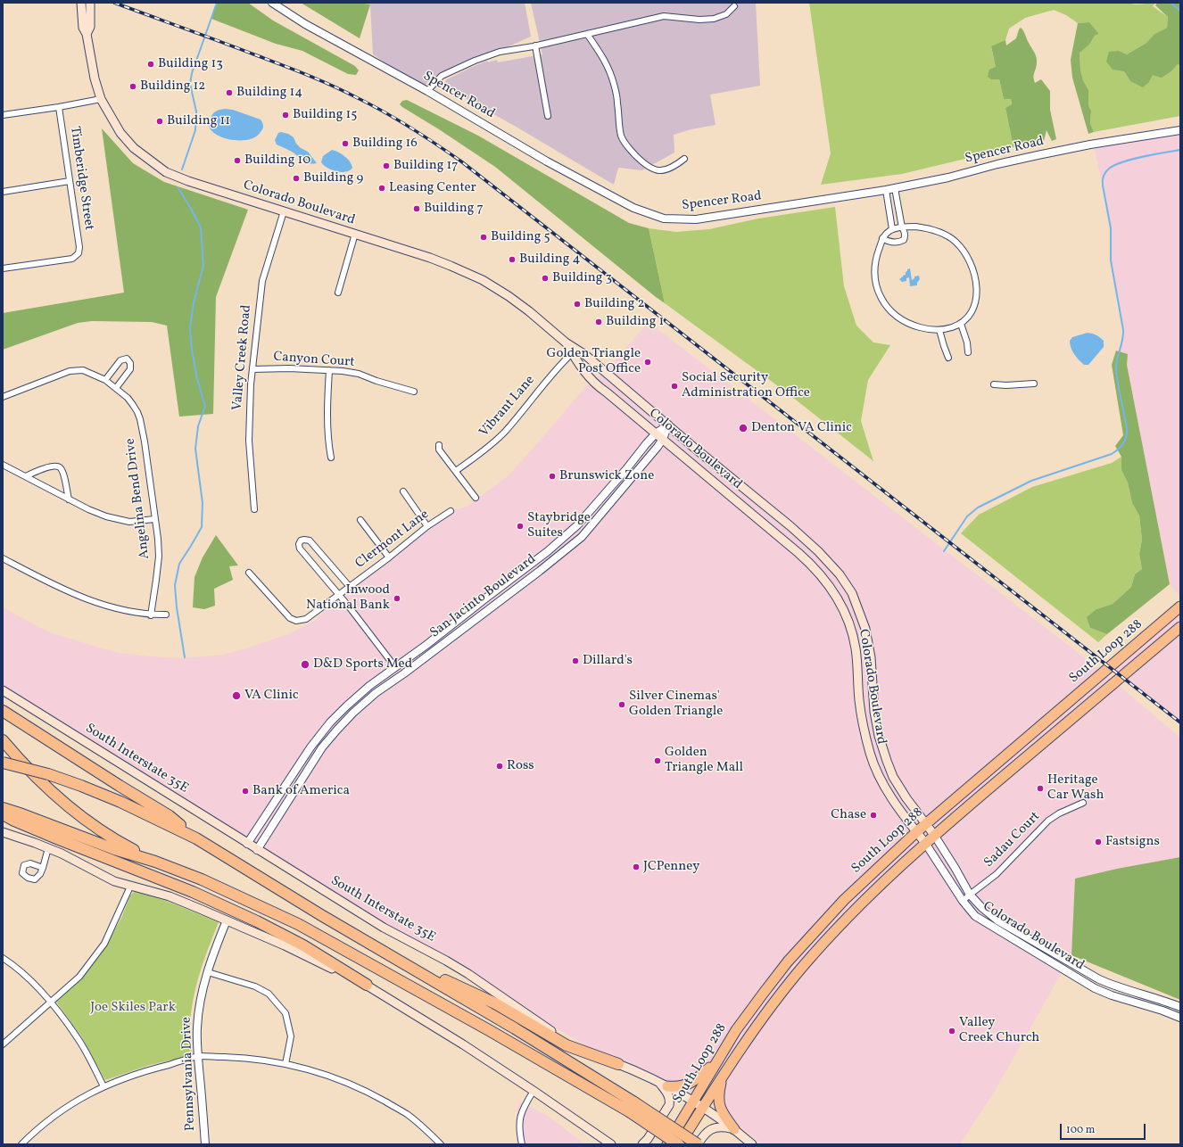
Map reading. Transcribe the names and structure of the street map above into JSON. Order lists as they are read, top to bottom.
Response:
{
  "streets": {
    "highway": ["South Loop 288"],
    "main road": ["Colorado Boulevard", "South Interstate 35E"],
    "street": [
      "Spencer Road",
      "Timberidge Street",
      "Valley Creek Road",
      "Canyon Court",
      "Vibrant Lane",
      "Angelina Bend Drive",
      "Clermont Lane",
      "San Jacinto Boulevard",
      "Sadau Court",
      "Pennsylvania Drive"
    ]
  },
  "crossings": [
    ["Colorado Boulevard", "Valley Creek Road"],
    ["Colorado Boulevard", "Vibrant Lane"],
    ["Colorado Boulevard", "San Jacinto Boulevard"],
    ["Colorado Boulevard", "South Loop 288"],
    ["Colorado Boulevard", "Sadau Court"],
    ["Valley Creek Road", "Canyon Court"],
    ["San Jacinto Boulevard", "South Interstate 35E"],
    ["South Loop 288", "South Interstate 35E"]
  ],
  "parks": ["Joe Skiles Park"],
  "places": [
    "Building 13",
    "Building 12",
    "Building 14",
    "Building 15",
    "Building 11",
    "Building 16",
    "Building 10",
    "Building 17",
    "Building 9",
    "Leasing Center",
    "Building 7",
    "Building 5",
    "Building 4",
    "Building 3",
    "Building 2",
    "Building 1",
    "Golden Triangle Post Office",
    "Social Security Administration Office",
    "Denton VA Clinic",
    "Brunswick Zone",
    "Staybridge Suites",
    "Inwood National Bank",
    "Dillard's",
    "D&D Sports Med",
    "VA Clinic",
    "Silver Cinemas' Golden Triangle",
    "Golden Triangle Mall",
    "Ross",
    "Heritage Car Wash",
    "Bank of America",
    "Chase",
    "Fastsigns",
    "JCPenney",
    "Valley Creek Church"
  ],
  "scale_bar": "100 m"
}
